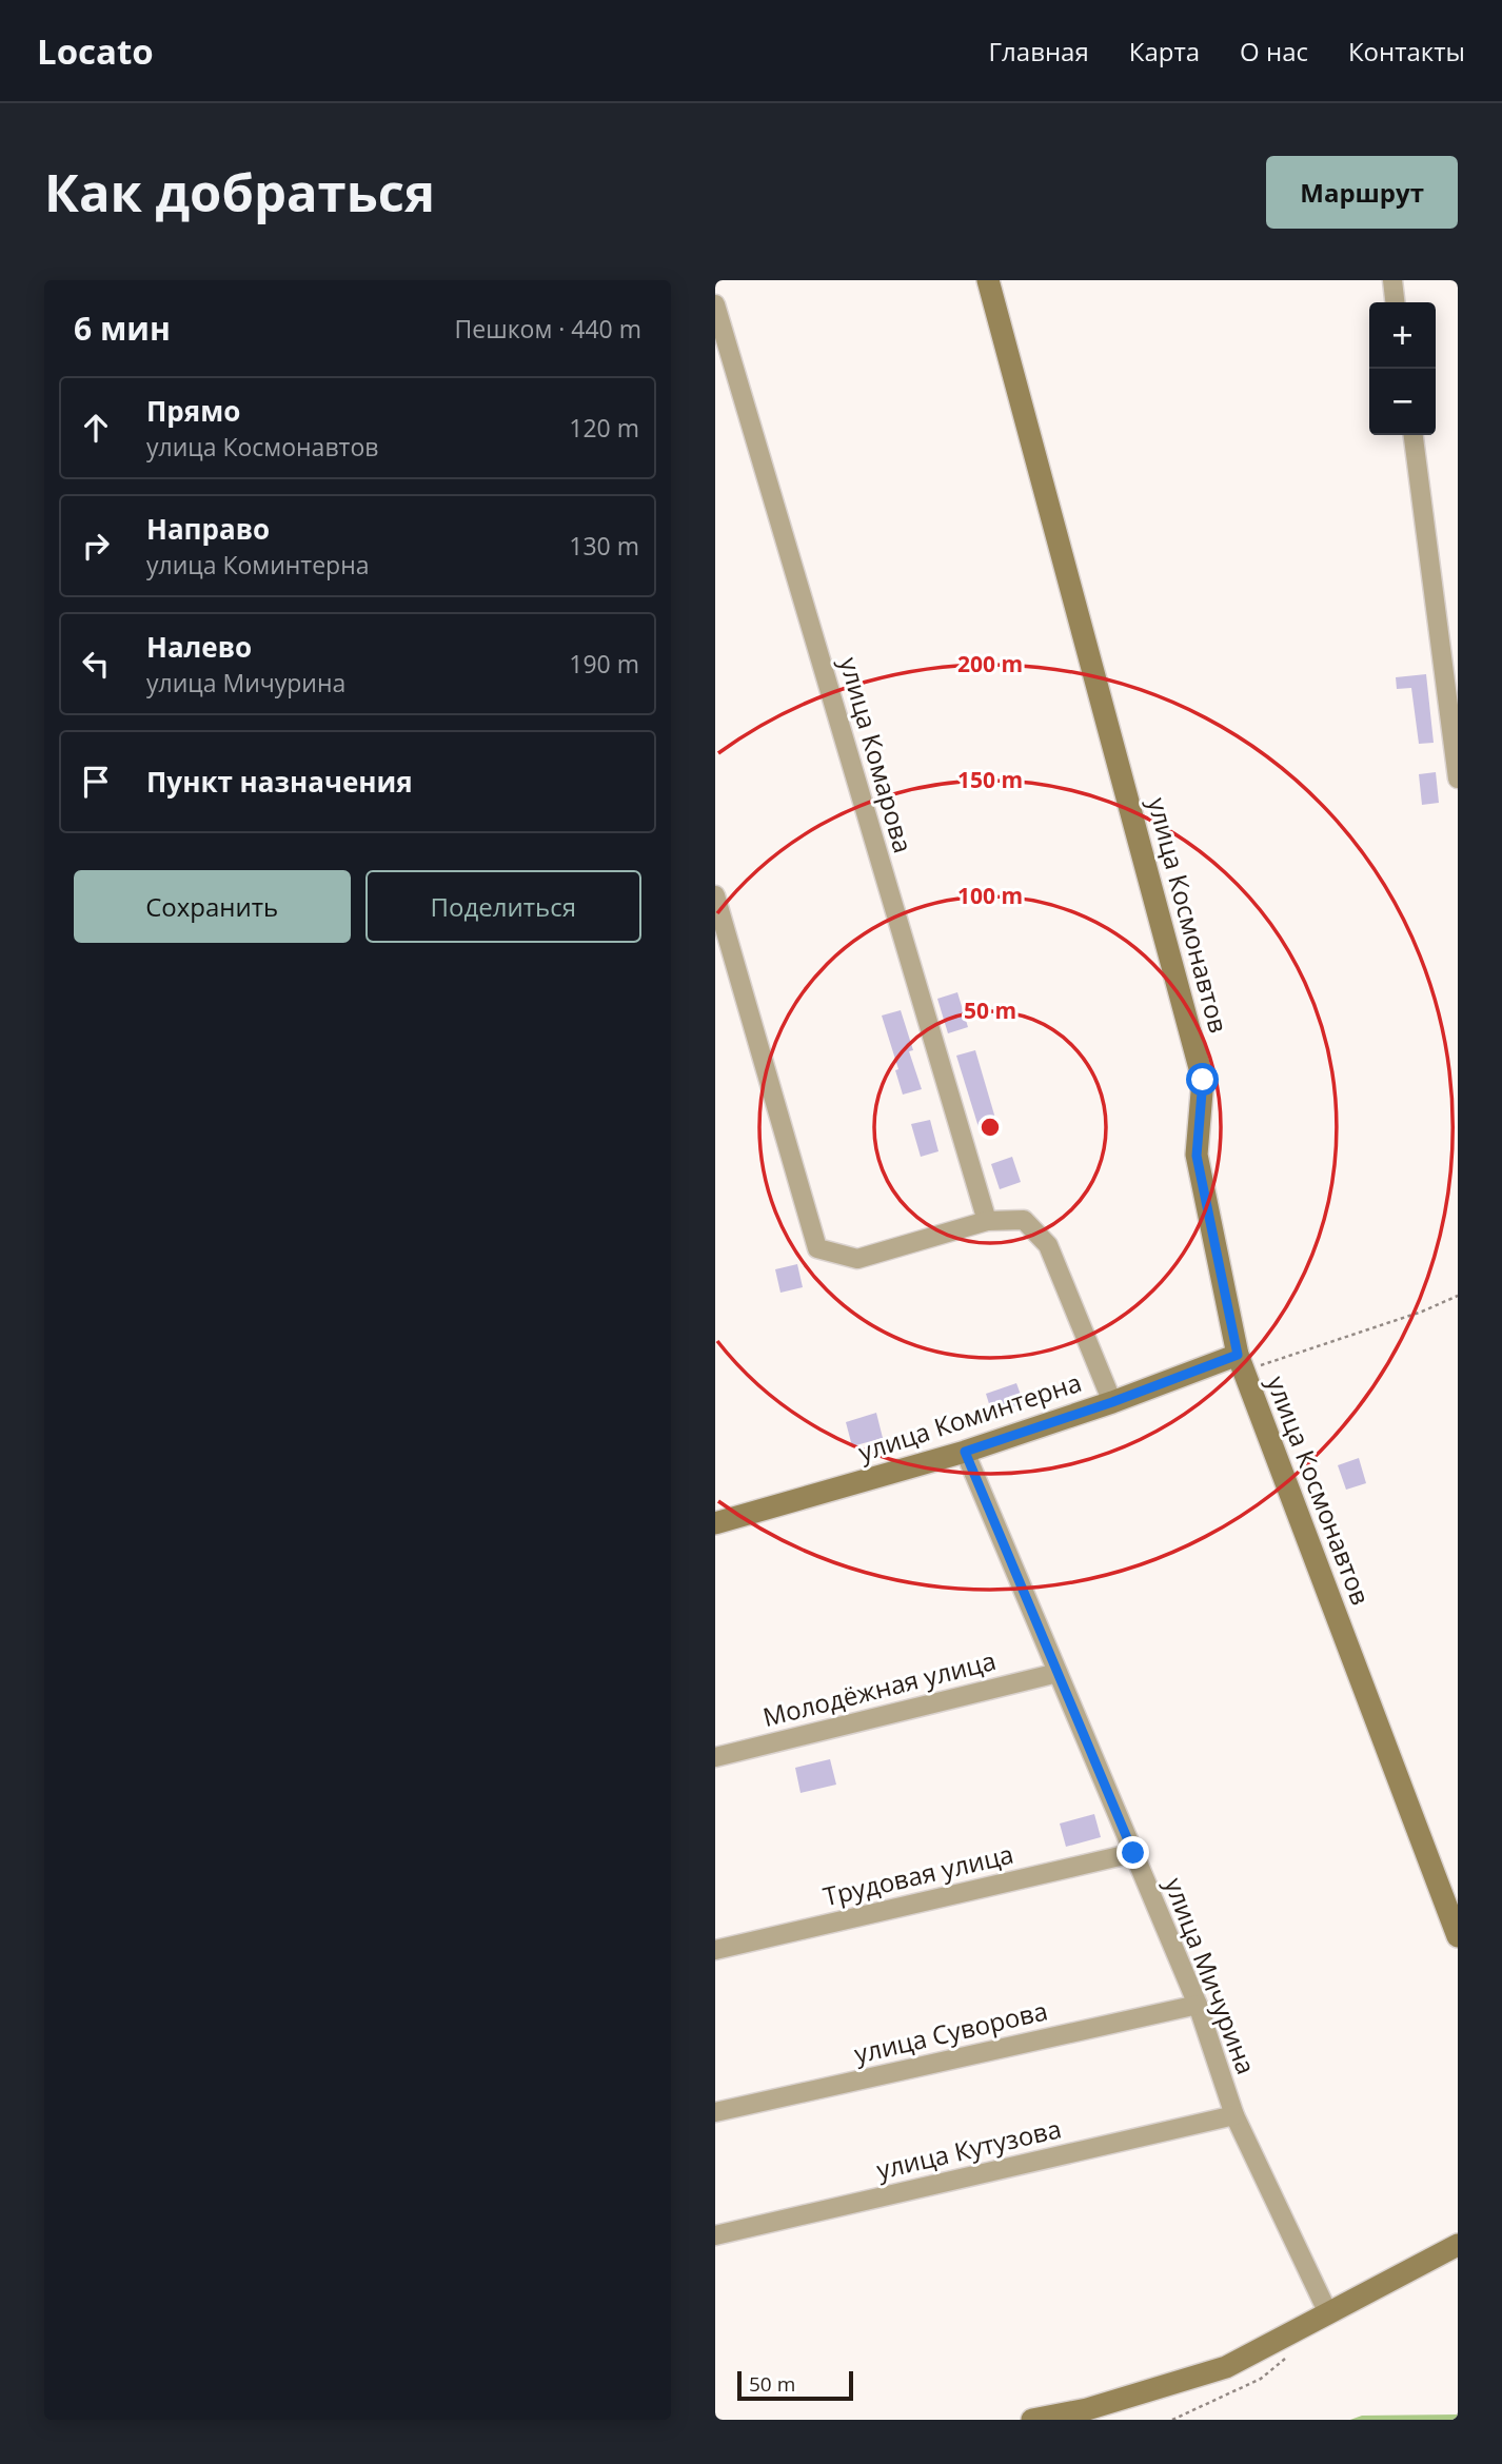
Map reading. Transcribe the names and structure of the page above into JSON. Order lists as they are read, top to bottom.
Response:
{
  "streets": {
    "street": [
      "улица Комарова",
      "улица Космонавтов",
      "улица Коминтерна",
      "Молодёжная улица",
      "Трудовая улица",
      "улица Мичурина",
      "улица Суворова",
      "улица Кутузова"
    ]
  },
  "crossings": [
    ["улица Космонавтов", "улица Коминтерна"],
    ["улица Коминтерна", "улица Мичурина"],
    ["Молодёжная улица", "улица Мичурина"],
    ["Трудовая улица", "улица Мичурина"],
    ["улица Мичурина", "улица Суворова"],
    ["улица Мичурина", "улица Кутузова"]
  ],
  "scale_bar": "50 m",
  "page": {
    "header": "Locato",
    "nav": [
      "Главная",
      "Карта",
      "О нас",
      "Контакты"
    ],
    "buttons": [
      "Маршрут",
      ["Сохранить", "Поделиться"]
    ],
    "title": "Как добраться",
    "heading": ["6 мин", "Пешком · 440 m"],
    "map_buttons": ["+", "−"],
    "list": [
      ["Прямо", "улица Космонавтов", "120 m"],
      ["Направо", "улица Коминтерна", "130 m"],
      ["Налево", "улица Мичурина", "190 m"],
      "Пункт назначения"
    ],
    "scale": "50 m"
  },
  "rings": [
    "200 m",
    "150 m",
    "100 m",
    "50 m"
  ]
}
